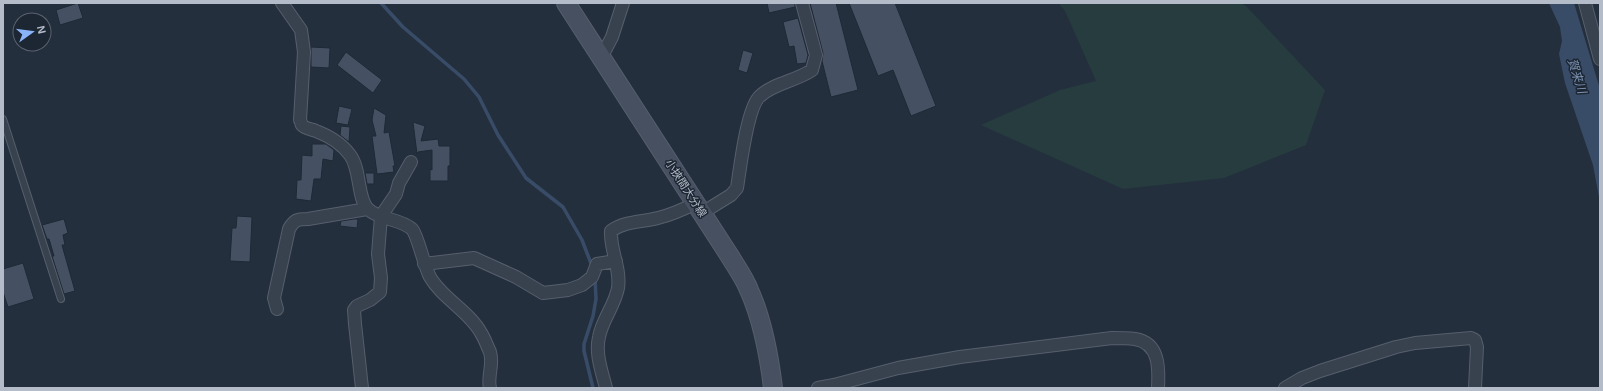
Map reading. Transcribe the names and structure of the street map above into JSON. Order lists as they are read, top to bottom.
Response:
{
  "streets": {
    "main road": ["小挾間大分線"]
  },
  "water": ["賀来川"],
  "north": "right"
}
